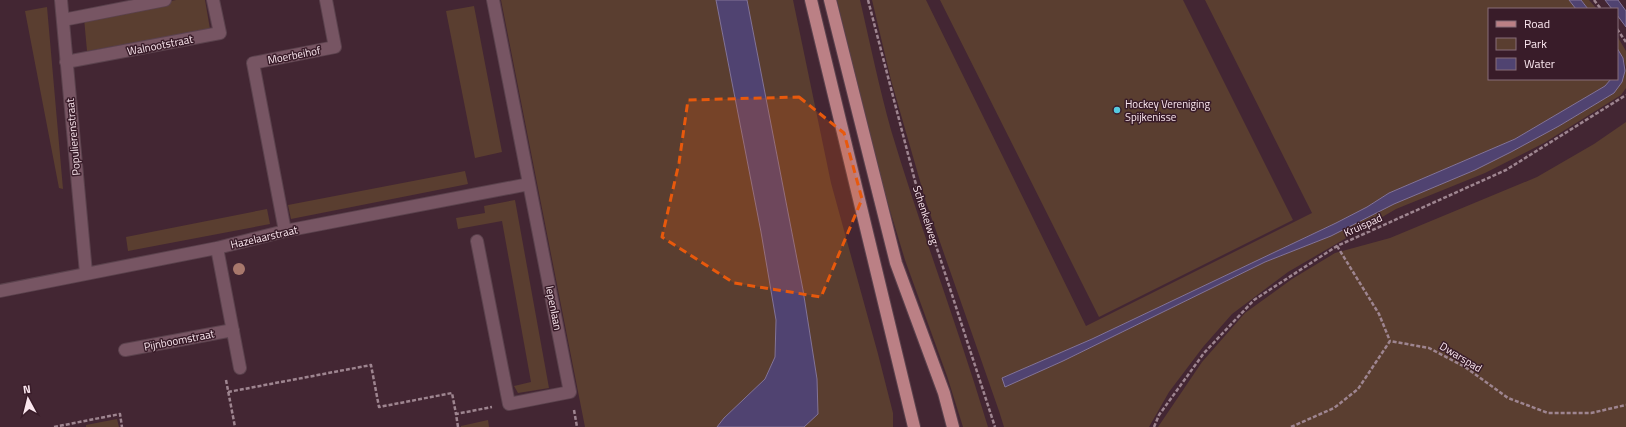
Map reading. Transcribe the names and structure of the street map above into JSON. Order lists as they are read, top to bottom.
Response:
{
  "streets": {
    "street": [
      "Walnootstraat",
      "Moerbeihof",
      "Populierenstraat",
      "Hazelaarstraat",
      "Iepenlaan",
      "Pijnboomstraat"
    ],
    "path": ["Schenkelweg", "Kruispad", "Dwarspad"]
  },
  "crossings": [
    ["Walnootstraat", "Populierenstraat"],
    ["Moerbeihof", "Hazelaarstraat"],
    ["Populierenstraat", "Hazelaarstraat"],
    ["Hazelaarstraat", "Iepenlaan"]
  ],
  "places": ["Hockey Vereniging Spijkenisse"],
  "legend": ["Road", "Park", "Water"],
  "north": "top"
}
